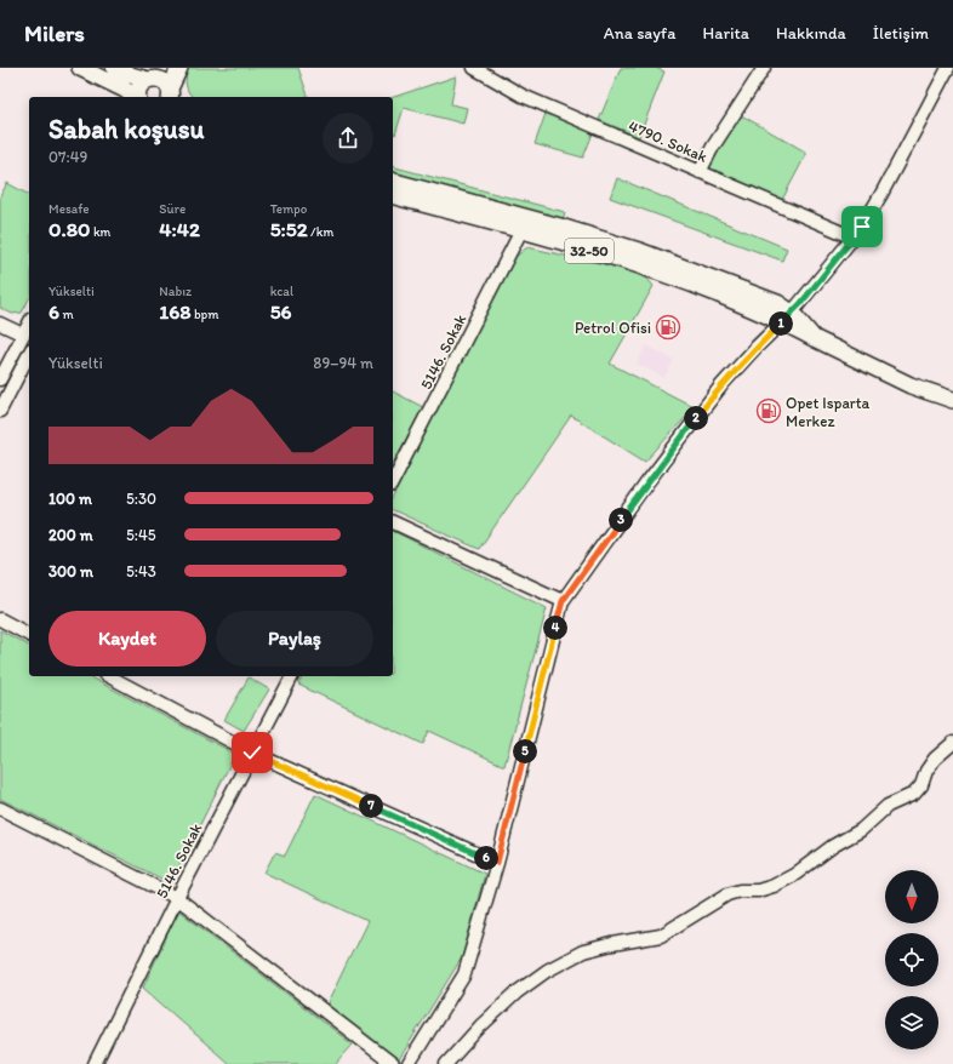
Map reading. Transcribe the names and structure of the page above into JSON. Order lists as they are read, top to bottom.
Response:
{
  "streets": {
    "main road": ["32-50"],
    "street": ["4790. Sokak", "5146. Sokak"]
  },
  "crossings": [
    ["32-50", "5146. Sokak"]
  ],
  "places": {
    "fuel station": ["Petrol Ofisi", "Opet Isparta Merkez"]
  },
  "north": "bottom",
  "page": {
    "header": "Milers",
    "nav": [
      "Ana sayfa",
      "Harita",
      "Hakkında",
      "İletişim"
    ],
    "heading": ["Sabah koşusu", "07:49"],
    "stats": [
      ["Mesafe", "0.80 km"],
      ["Süre", "4:42"],
      ["Tempo", "5:52 /km"],
      ["Yükselti", "6 m"],
      ["Nabız", "168 bpm"],
      ["kcal", "56"]
    ],
    "pins": [
      "1",
      "2",
      "3",
      "4",
      "5",
      "7",
      "6"
    ],
    "chart": ["Yükselti", "89–94 m"],
    "list": [
      {
        "name": "100 m",
        "note": "5:30"
      },
      {
        "name": "200 m",
        "note": "5:45"
      },
      {
        "name": "300 m",
        "note": "5:43"
      }
    ],
    "buttons": ["Kaydet", "Paylaş"]
  }
}
